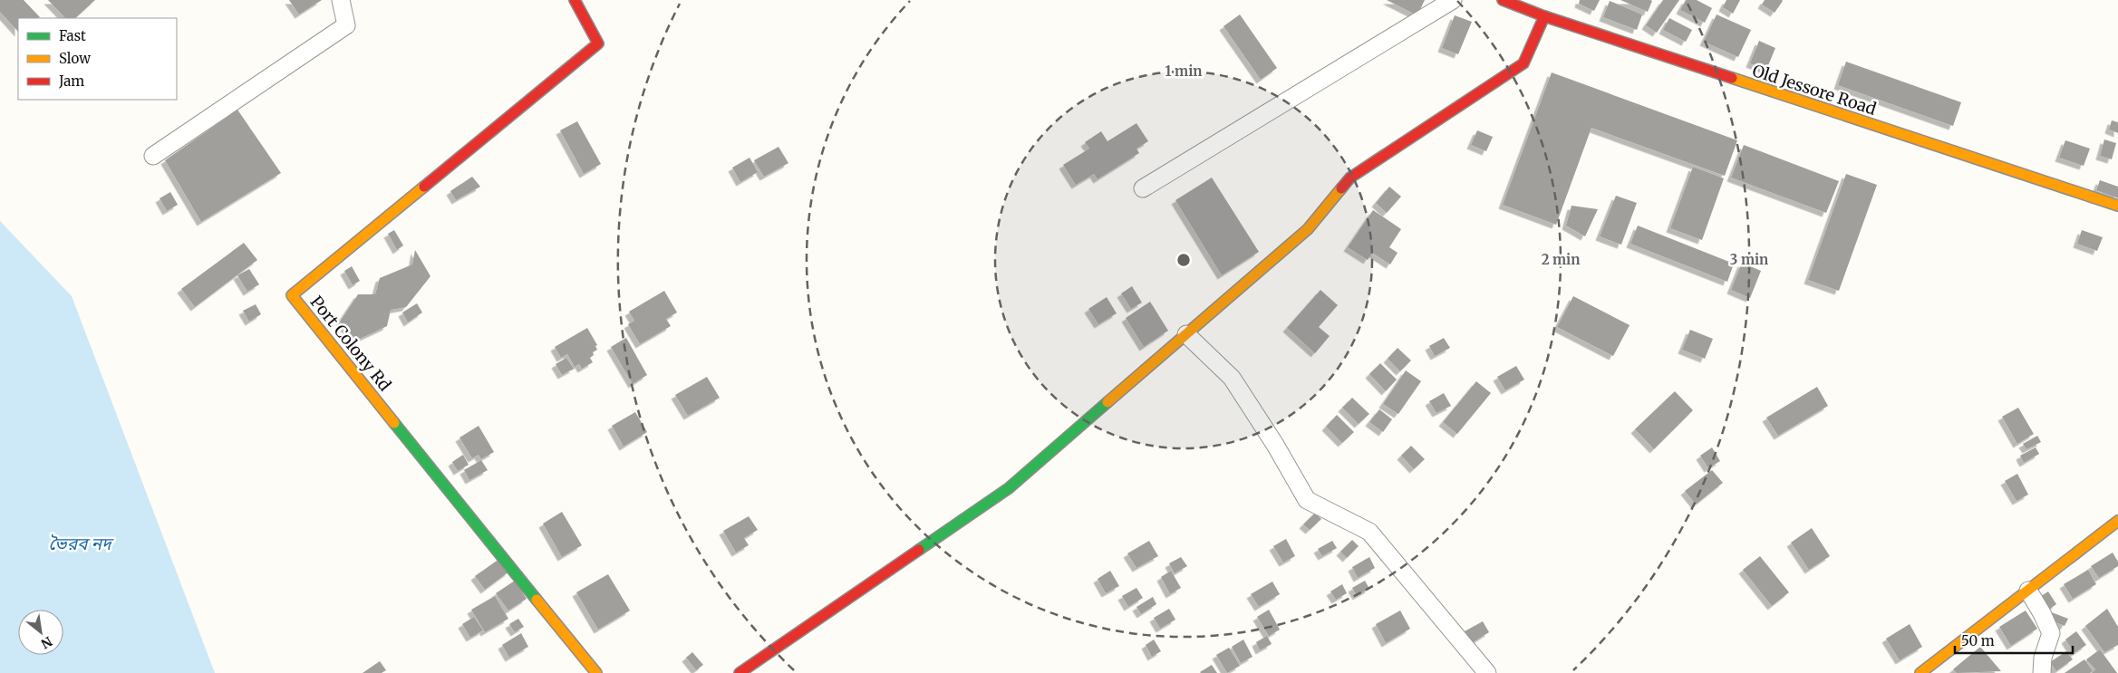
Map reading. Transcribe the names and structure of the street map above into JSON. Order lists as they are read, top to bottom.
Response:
{
  "streets": {
    "street": ["Old Jessore Road", "Port Colony Rd"]
  },
  "water": ["ভৈরব নদ"],
  "legend": ["Fast", "Slow", "Jam"],
  "scale_bar": "50 m",
  "north": "bottom right",
  "rings": ["1 min", "2 min", "3 min"]
}
